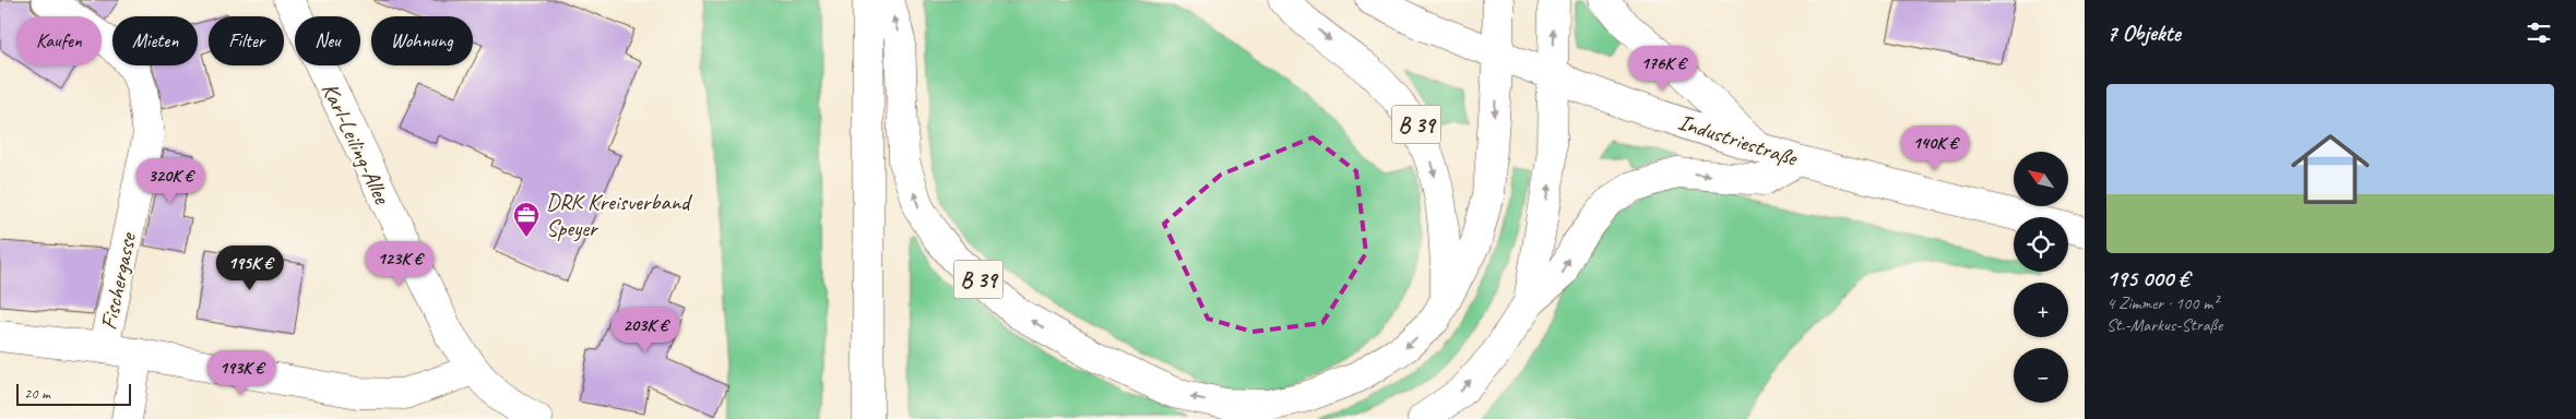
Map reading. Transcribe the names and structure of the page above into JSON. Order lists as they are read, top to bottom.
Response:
{
  "streets": {
    "main road": [
      "B 39",
      "Industriestraße",
      "Karl-Leiling-Allee",
      "Fischergasse"
    ]
  },
  "crossings": [
    ["B 39", "Industriestraße"]
  ],
  "places": {
    "office": ["DRK Kreisverband Speyer"]
  },
  "scale_bar": "20 m",
  "north": "top left",
  "page": {
    "heading": "7 Objekte",
    "chip": [
      "Kaufen",
      "Mieten",
      "Filter",
      "Neu",
      "Wohnung"
    ],
    "price": [
      "176K €",
      "140K €",
      "320K €",
      "123K €",
      "195K €",
      "203K €",
      "193K €"
    ],
    "list": [
      {
        "name": "195 000 €",
        "note": "4 Zimmer · 100 m² · St.-Markus-Straße"
      }
    ],
    "map_buttons": ["+", "−"],
    "scale": "20 m"
  }
}
